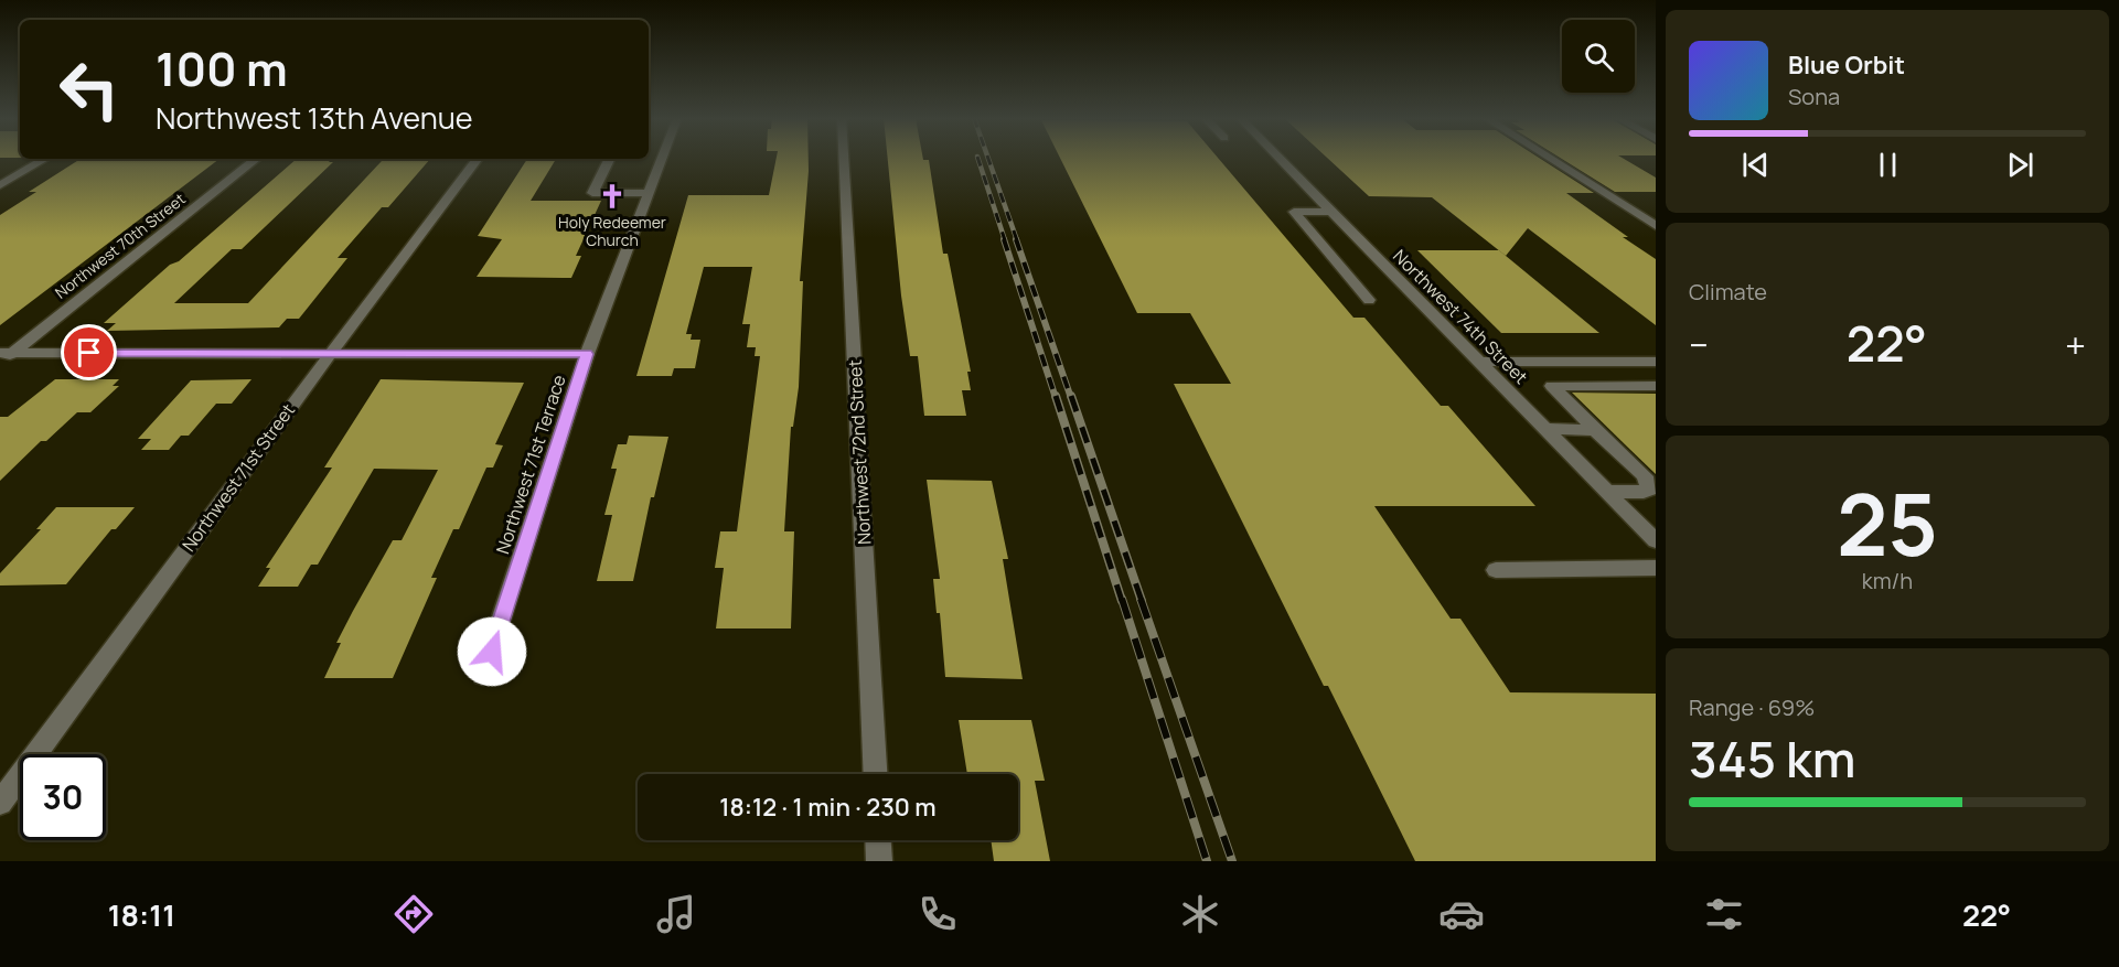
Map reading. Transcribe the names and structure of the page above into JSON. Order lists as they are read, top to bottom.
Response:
{
  "streets": {
    "street": [
      "Northwest 70th Street",
      "Northwest 74th Street",
      "Northwest 72nd Street",
      "Northwest 71st Terrace",
      "Northwest 71st Street"
    ]
  },
  "places": {
    "church": ["Holy Redeemer Church"]
  },
  "page": {
    "turn": ["100 m", "Northwest 13th Avenue"],
    "song": ["Blue Orbit", "Sona"],
    "tile": [
      "Climate",
      ["25", "km/h"],
      ["Range · 69%", "345 km"]
    ],
    "heat": ["−", "22°", "+"],
    "limit": "30",
    "trip": "18:12 · 1 min · 230 m",
    "tabs": ["18:11", "22°"]
  }
}
